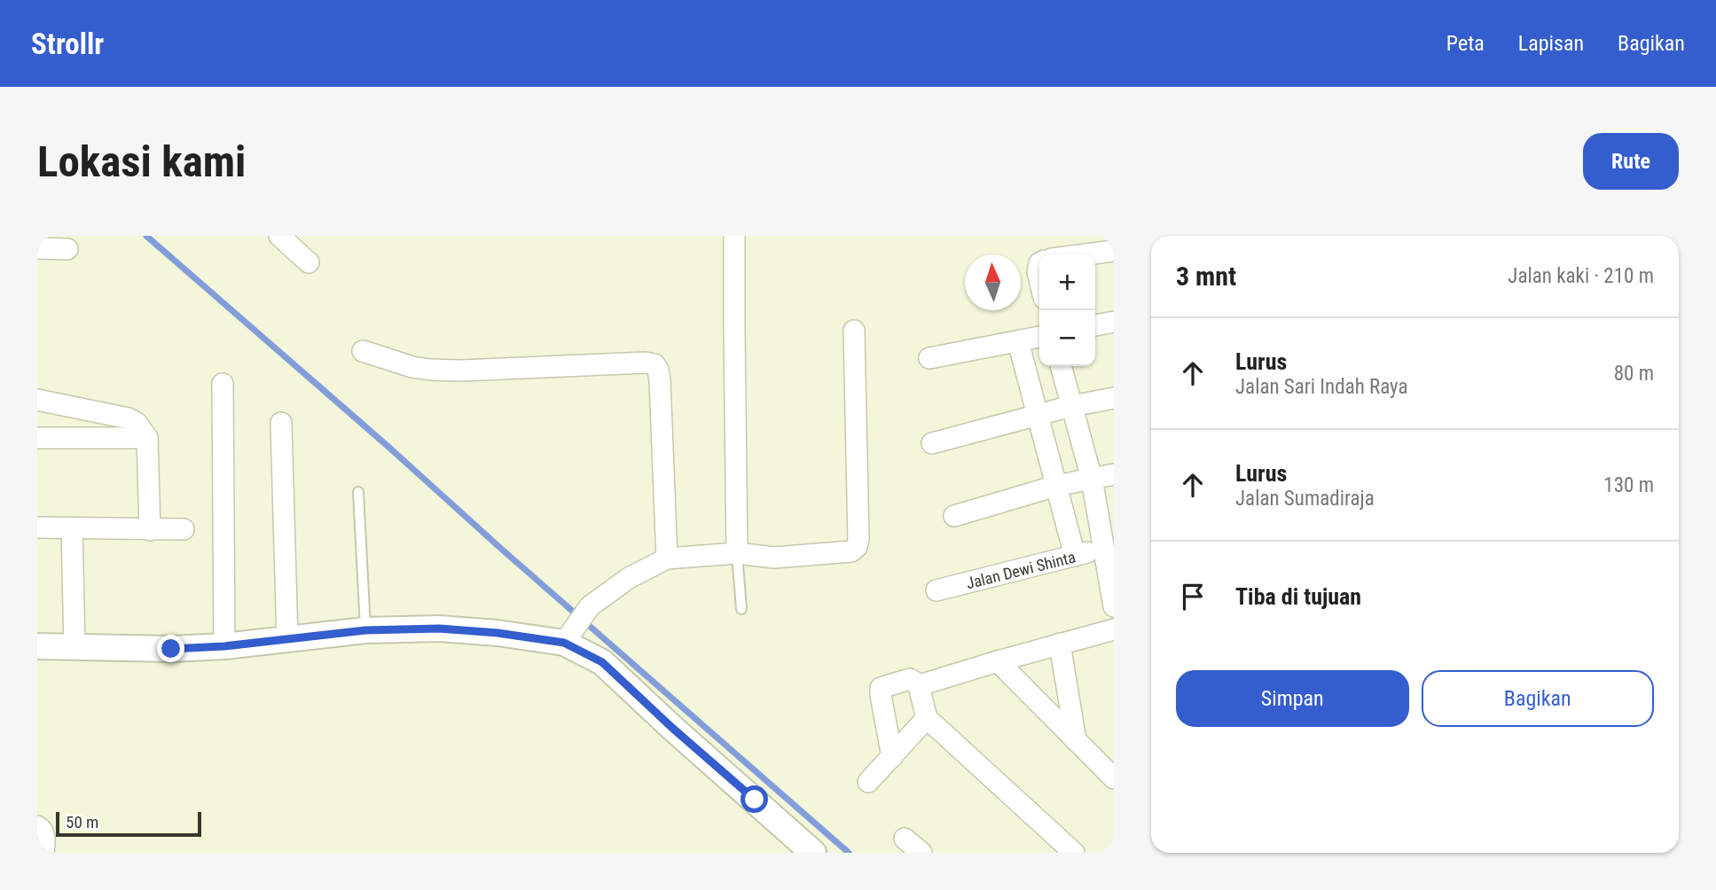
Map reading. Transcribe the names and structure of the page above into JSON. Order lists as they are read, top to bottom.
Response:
{
  "streets": {
    "street": ["Jalan Dewi Shinta"]
  },
  "scale_bar": "50 m",
  "north": "top",
  "page": {
    "header": "Strollr",
    "nav": ["Peta", "Lapisan", "Bagikan"],
    "buttons": [
      "Rute",
      ["Simpan", "Bagikan"]
    ],
    "title": "Lokasi kami",
    "heading": ["3 mnt", "Jalan kaki · 210 m"],
    "map_buttons": ["+", "−"],
    "list": [
      ["Lurus", "Jalan Sari Indah Raya", "80 m"],
      ["Lurus", "Jalan Sumadiraja", "130 m"],
      "Tiba di tujuan"
    ],
    "scale": "50 m"
  }
}
